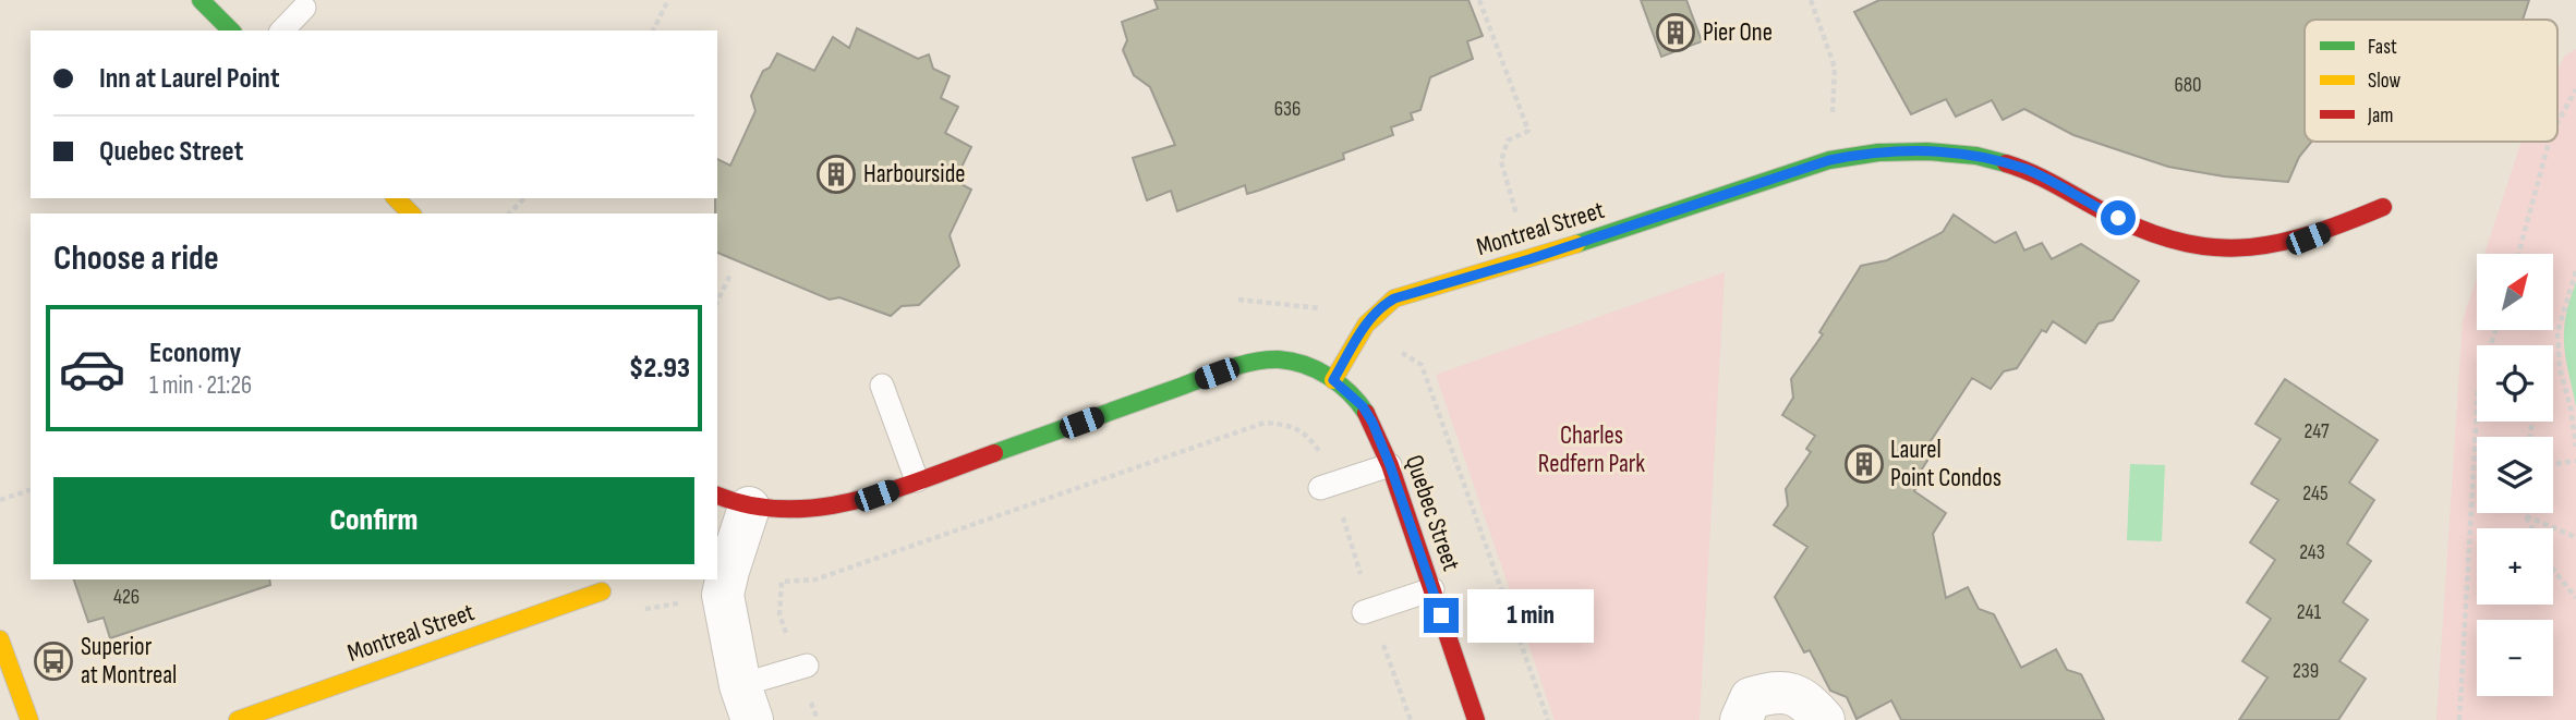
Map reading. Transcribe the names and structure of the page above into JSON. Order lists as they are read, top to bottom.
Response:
{
  "streets": {
    "street": ["Montreal Street", "Quebec Street"]
  },
  "crossings": [
    ["Montreal Street", "Quebec Street"]
  ],
  "parks": ["Charles Redfern Park"],
  "places": {
    "building": ["Pier One", "Harbourside", "Laurel Point Condos"],
    "bus stop": ["Superior at Montreal"]
  },
  "house_numbers": [
    "680",
    "636",
    "247",
    "245",
    "243",
    "426",
    "241",
    "239"
  ],
  "legend": ["Fast", "Slow", "Jam"],
  "north": "top right",
  "page": {
    "banner": ["Inn at Laurel Point", "Quebec Street"],
    "heading": "Choose a ride",
    "map_buttons": ["+", "−"],
    "list": [
      {
        "name": "Economy",
        "note": "1 min · 21:26",
        "value": "$2.93"
      }
    ],
    "buttons": "Confirm",
    "bubble": "1 min"
  }
}
